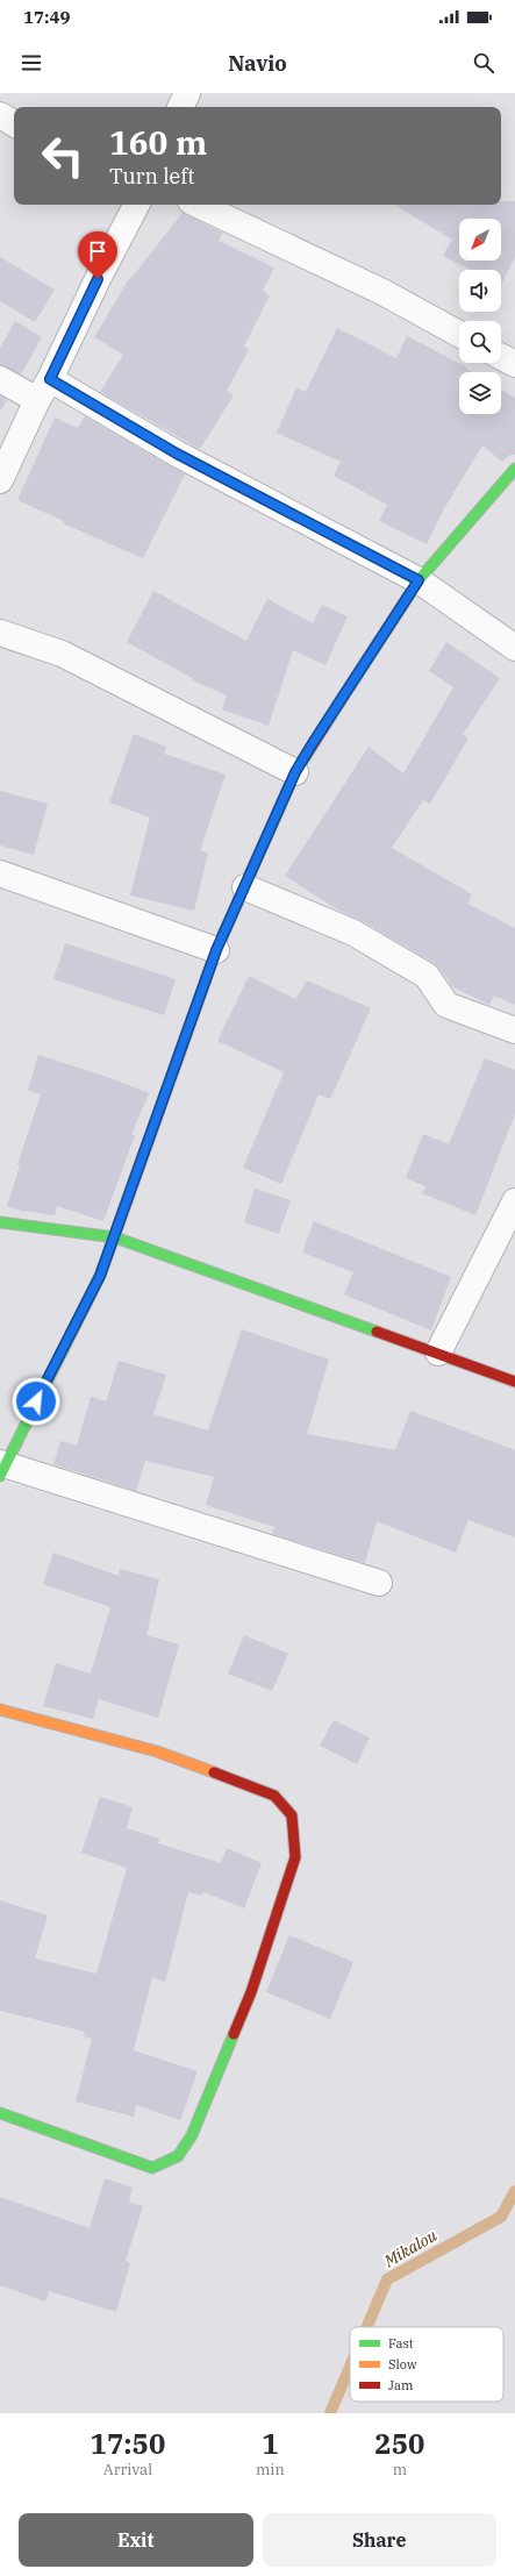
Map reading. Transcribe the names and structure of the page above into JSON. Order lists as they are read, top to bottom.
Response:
{
  "water": ["Mikalou"],
  "legend": ["Fast", "Slow", "Jam"],
  "north": "bottom left",
  "page": {
    "status": "17:49",
    "header": "Navio",
    "turn": ["160 m", "Turn left"],
    "eta": [
      "17:50",
      "Arrival",
      "1",
      "min",
      "250",
      "m"
    ],
    "buttons": ["Exit", "Share"]
  }
}
